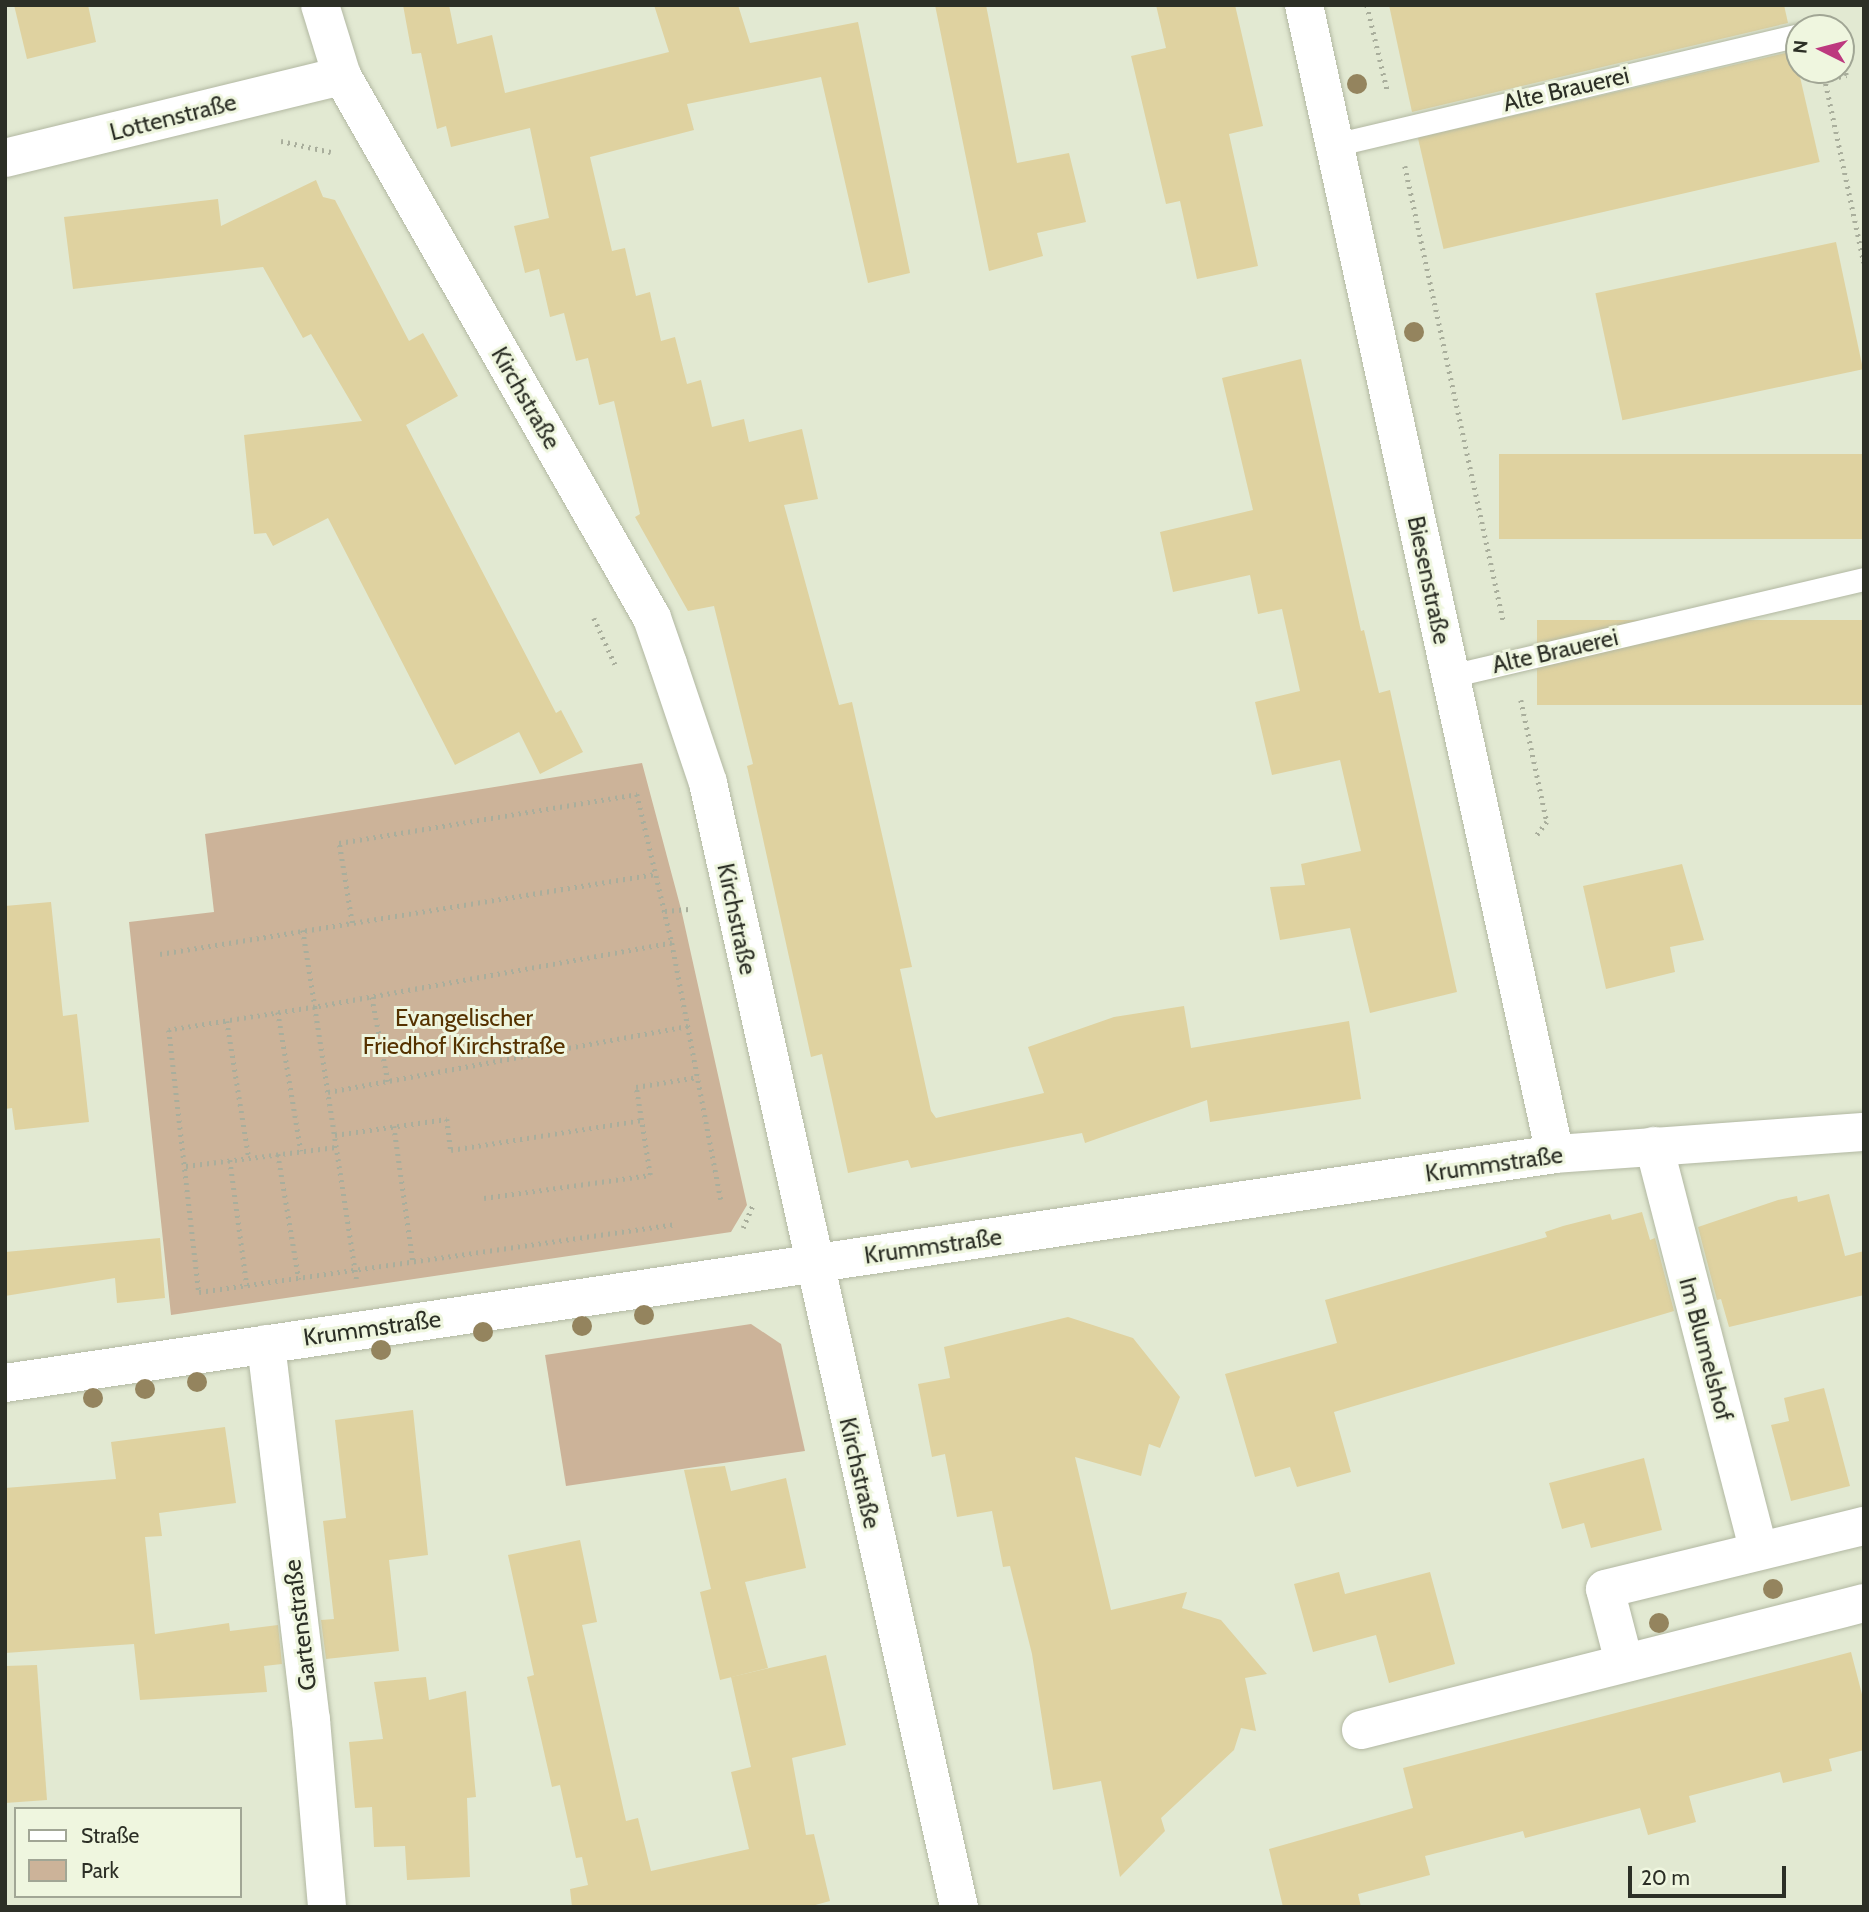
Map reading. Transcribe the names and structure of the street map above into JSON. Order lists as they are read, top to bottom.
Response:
{
  "streets": {
    "street": [
      "Lottenstraße",
      "Kirchstraße",
      "Biesenstraße",
      "Krummstraße",
      "Im Blumelshof",
      "Gartenstraße"
    ],
    "lane": ["Alte Brauerei"]
  },
  "crossings": [
    ["Alte Brauerei", "Biesenstraße"],
    ["Lottenstraße", "Kirchstraße"],
    ["Kirchstraße", "Krummstraße"],
    ["Biesenstraße", "Krummstraße"],
    ["Krummstraße", "Im Blumelshof"],
    ["Krummstraße", "Gartenstraße"]
  ],
  "parks": ["Evangelischer Friedhof Kirchstraße"],
  "legend": ["Straße", "Park"],
  "scale_bar": "20 m",
  "north": "left"
}
